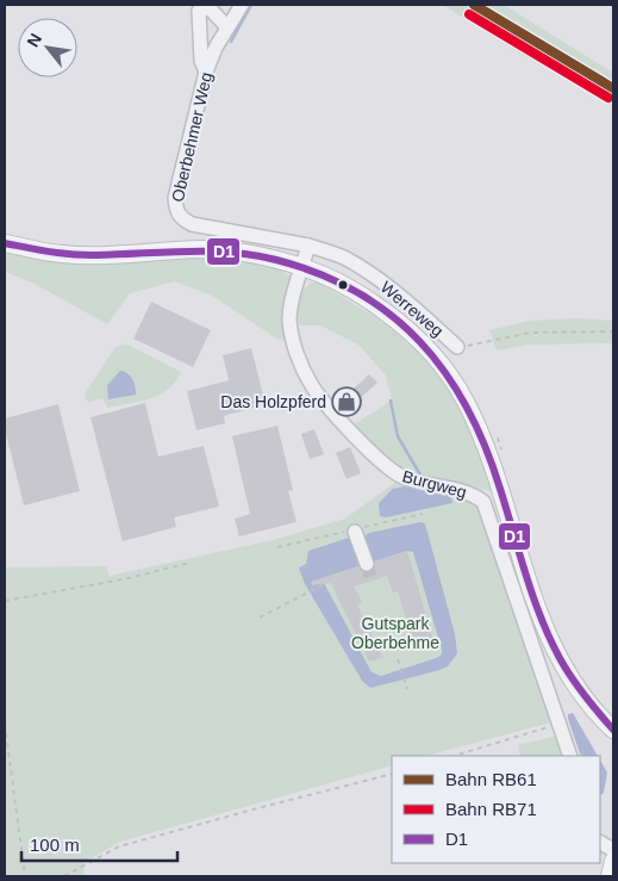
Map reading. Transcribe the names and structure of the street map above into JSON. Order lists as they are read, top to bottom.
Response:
{
  "streets": {
    "street": ["Oberbehmer Weg", "Werreweg", "Burgweg"]
  },
  "crossings": [
    ["Oberbehmer Weg", "Werreweg"]
  ],
  "parks": ["Gutspark Oberbehme"],
  "places": {
    "shop": ["Das Holzpferd"]
  },
  "lines": ["rail line RB61", "rail line RB71", "transit line D1"],
  "legend": ["Bahn RB61", "Bahn RB71", "D1"],
  "scale_bar": "100 m",
  "north": "top left"
}
